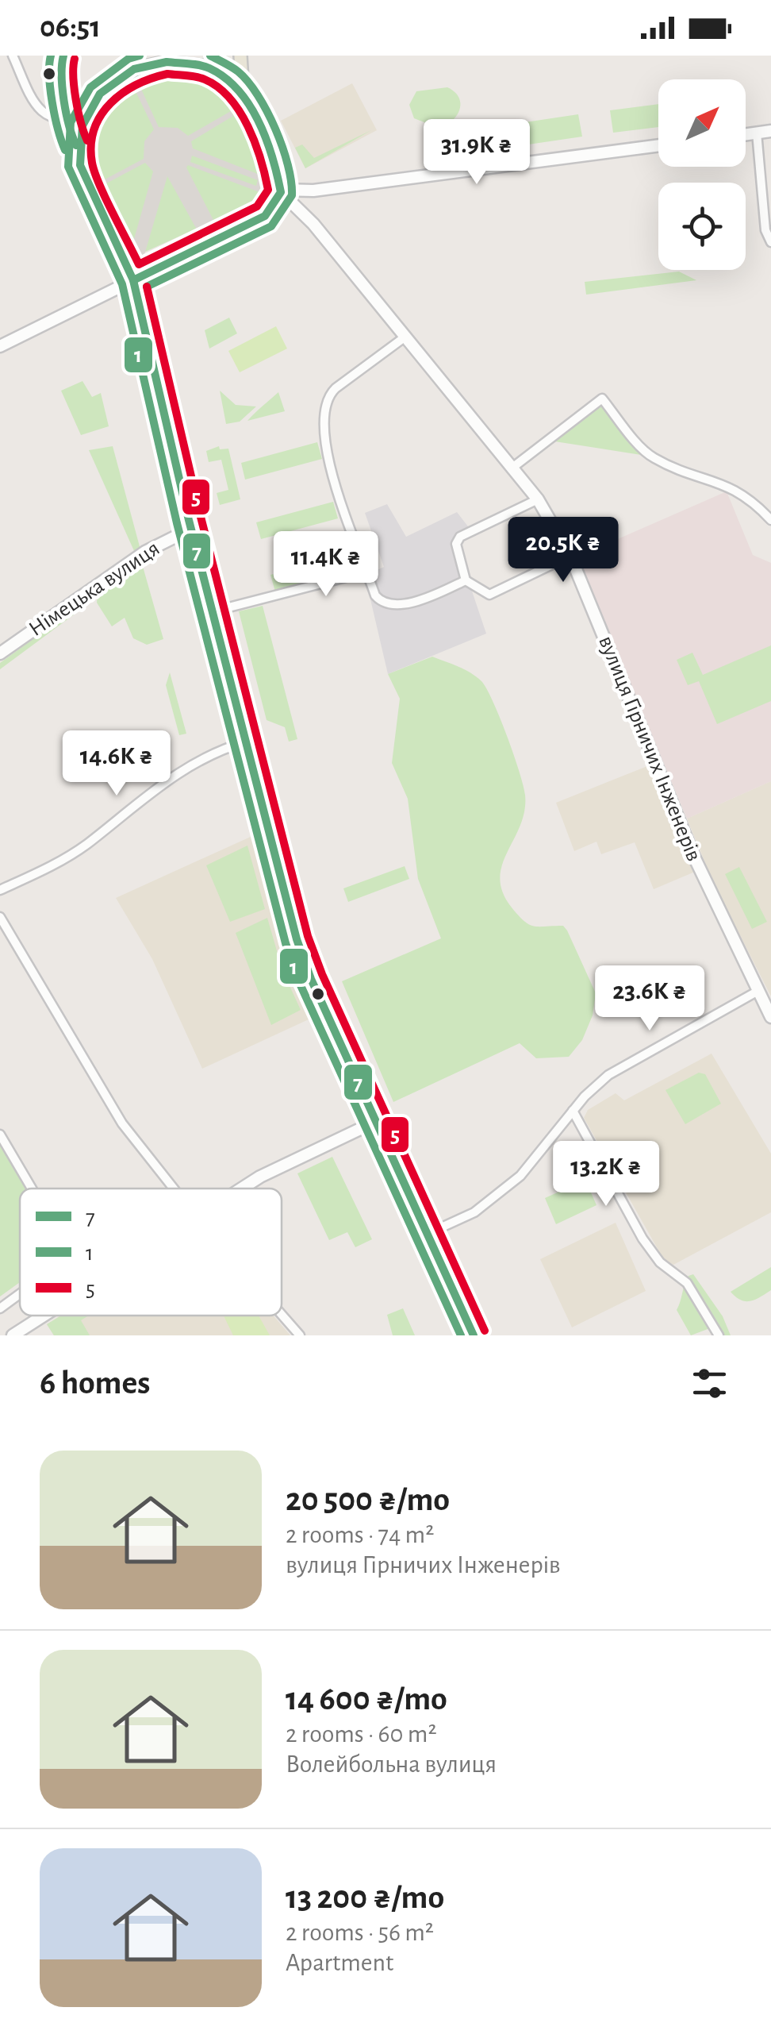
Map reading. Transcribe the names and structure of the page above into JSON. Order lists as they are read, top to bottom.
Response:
{
  "streets": {
    "street": ["Німецька вулиця", "вулиця Гірничих Інженерів"]
  },
  "lines": ["transit line 7", "transit line 1", "transit line 5"],
  "legend": ["7", "1", "5"],
  "north": "top right",
  "page": {
    "status": "06:51",
    "price": [
      "31.9K ₴",
      "20.5K ₴",
      "11.4K ₴",
      "14.6K ₴",
      "23.6K ₴",
      "13.2K ₴"
    ],
    "heading": "6 homes",
    "list": [
      {
        "name": "20 500 ₴/mo",
        "note": "2 rooms · 74 m² · вулиця Гірничих Інженерів"
      },
      {
        "name": "14 600 ₴/mo",
        "note": "2 rooms · 60 m² · Волейбольна вулиця"
      },
      {
        "name": "13 200 ₴/mo",
        "note": "2 rooms · 56 m² · Apartment"
      }
    ]
  }
}
